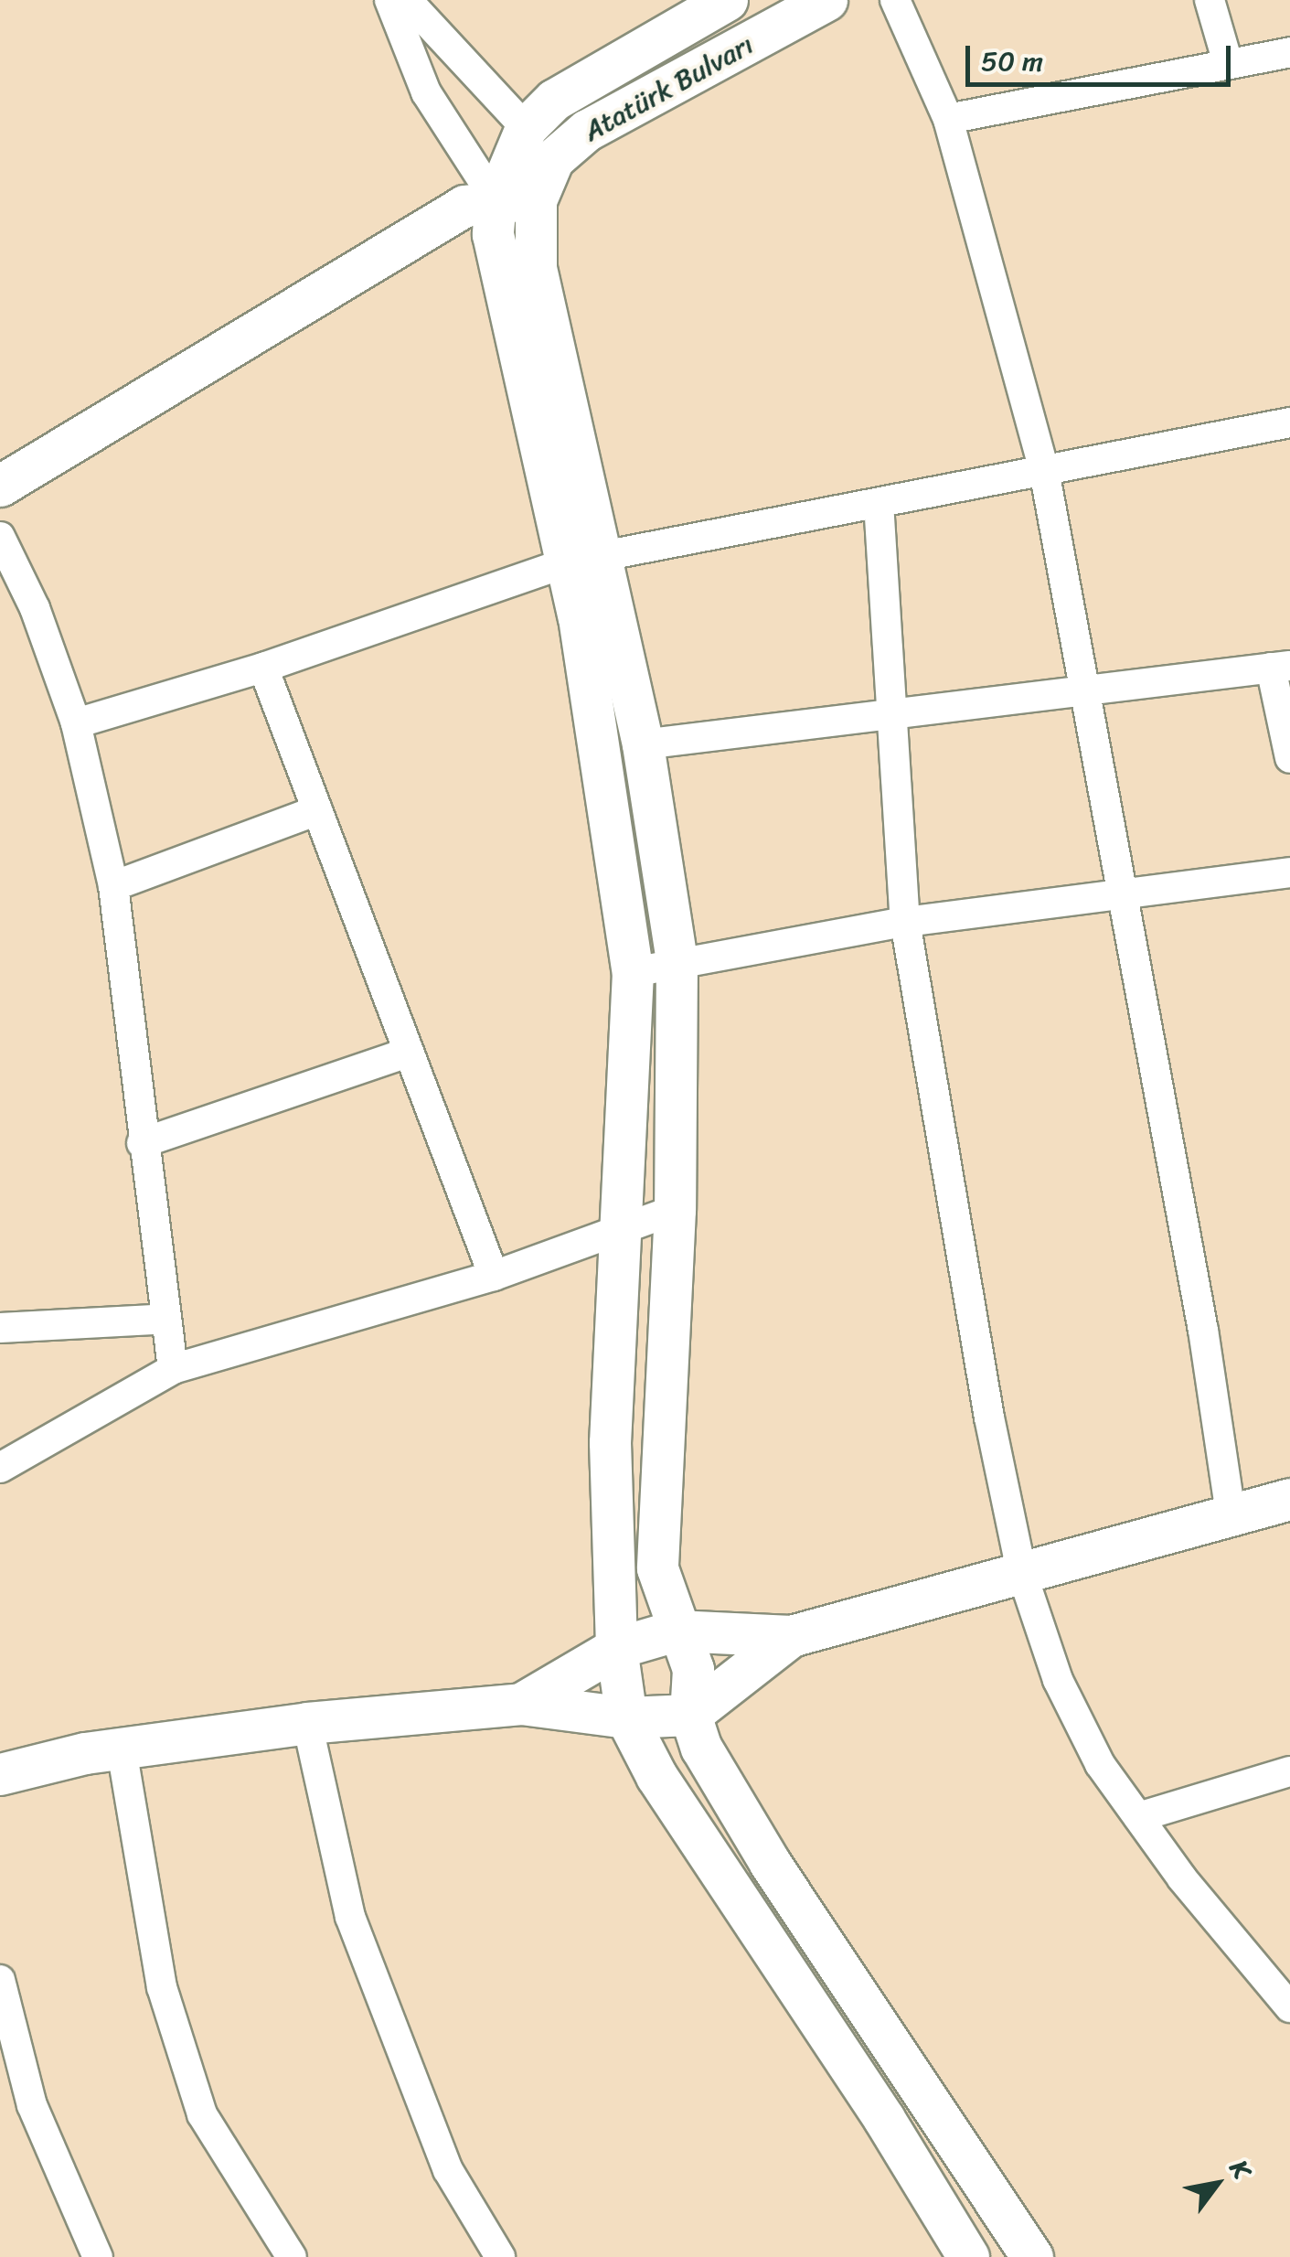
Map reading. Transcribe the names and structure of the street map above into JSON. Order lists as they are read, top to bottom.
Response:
{
  "streets": {
    "main road": ["Atatürk Bulvarı"]
  },
  "scale_bar": "50 m",
  "north": "top right"
}
